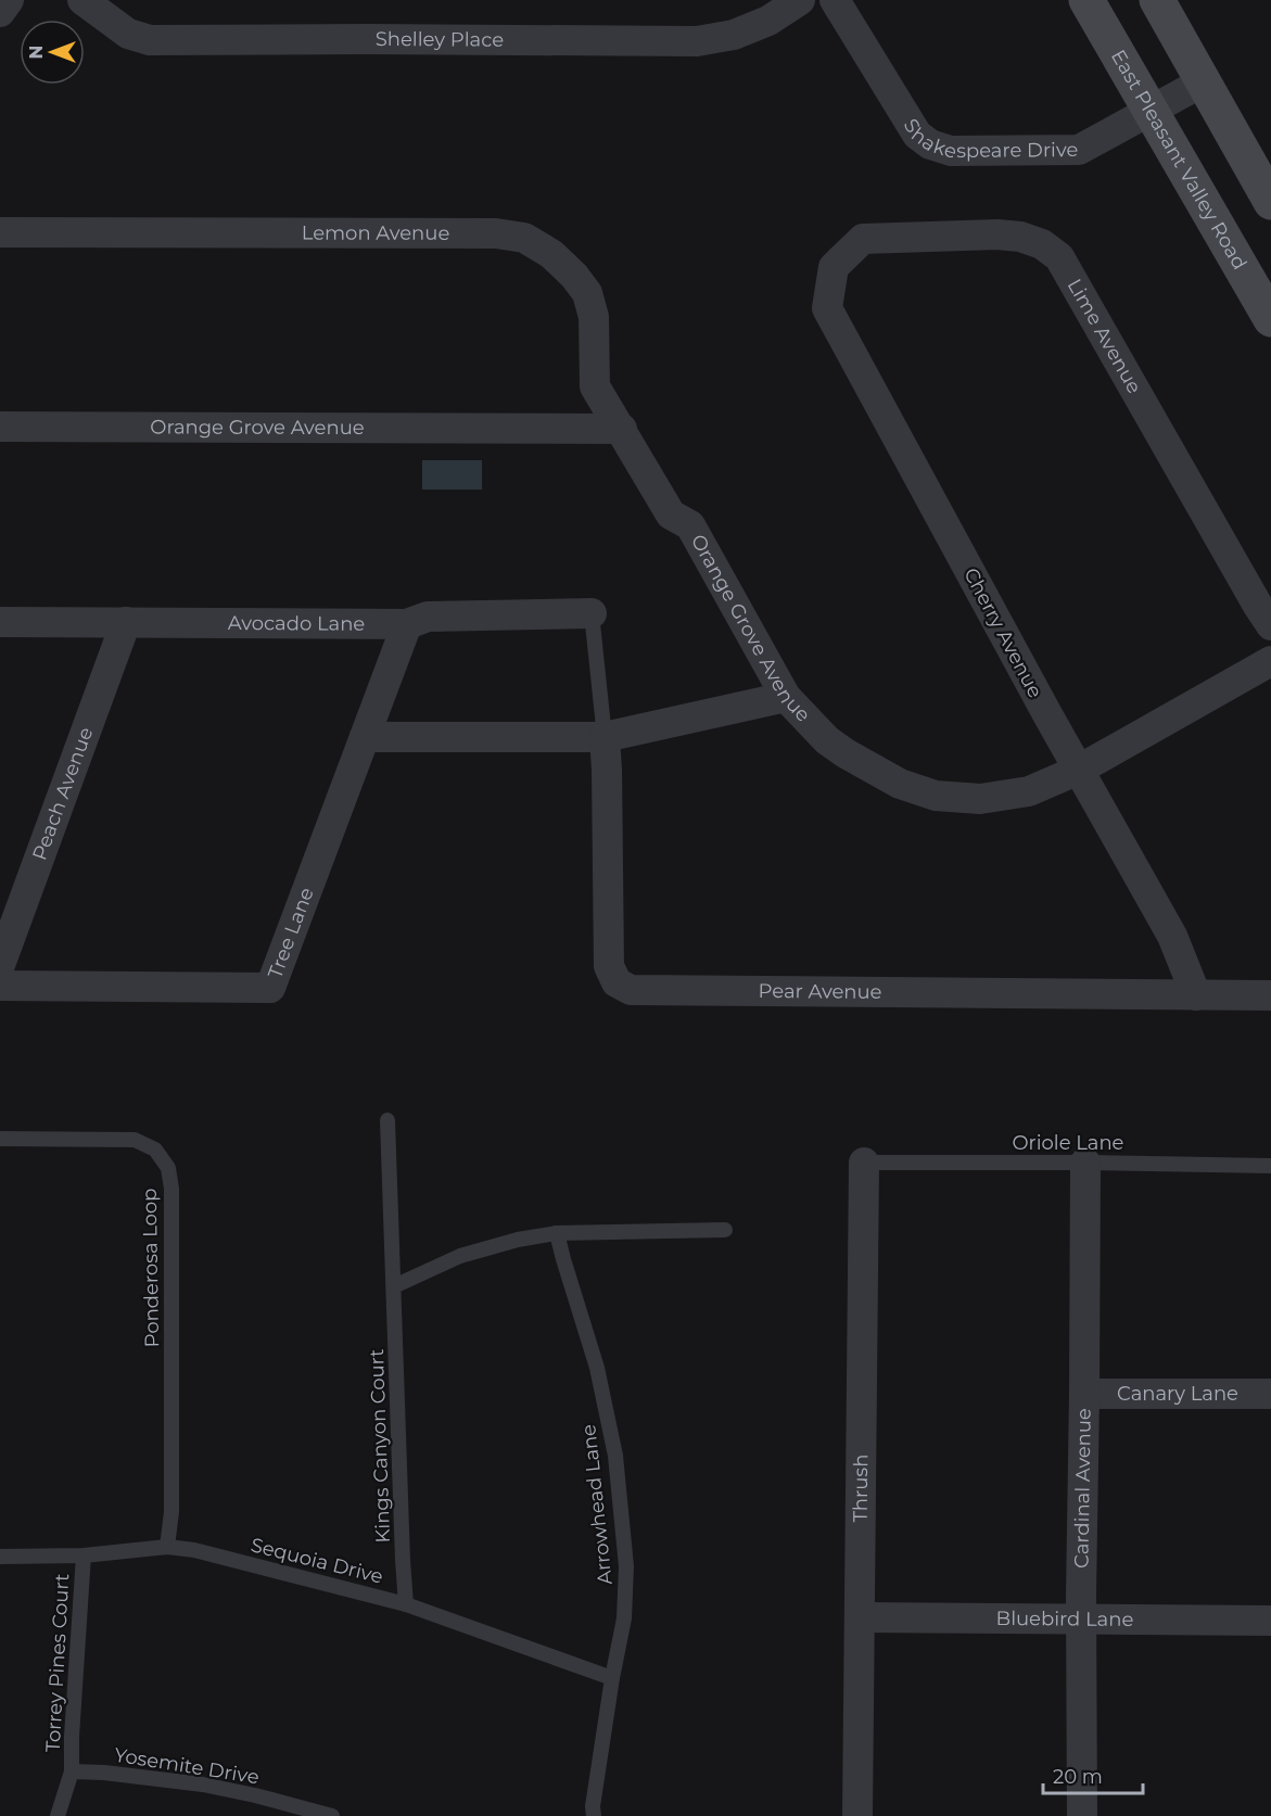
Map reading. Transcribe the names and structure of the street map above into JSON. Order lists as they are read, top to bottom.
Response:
{
  "streets": {
    "main road": ["East Pleasant Valley Road"],
    "street": [
      "Shelley Place",
      "Shakespeare Drive",
      "Lemon Avenue",
      "Lime Avenue",
      "Orange Grove Avenue",
      "Avocado Lane",
      "Cherry Avenue",
      "Peach Avenue",
      "Tree Lane",
      "Pear Avenue",
      "Canary Lane",
      "Thrush",
      "Cardinal Avenue",
      "Bluebird Lane"
    ],
    "lane": [
      "Oriole Lane",
      "Ponderosa Loop",
      "Kings Canyon Court",
      "Arrowhead Lane",
      "Sequoia Drive",
      "Torrey Pines Court",
      "Yosemite Drive"
    ]
  },
  "crossings": [
    ["Shakespeare Drive", "East Pleasant Valley Road"],
    ["Lemon Avenue", "Orange Grove Avenue"],
    ["Lime Avenue", "Cherry Avenue"],
    ["Orange Grove Avenue", "Cherry Avenue"],
    ["Avocado Lane", "Peach Avenue"],
    ["Avocado Lane", "Tree Lane"],
    ["Cherry Avenue", "Pear Avenue"],
    ["Oriole Lane", "Thrush"],
    ["Oriole Lane", "Cardinal Avenue"],
    ["Ponderosa Loop", "Sequoia Drive"],
    ["Canary Lane", "Cardinal Avenue"],
    ["Kings Canyon Court", "Sequoia Drive"],
    ["Thrush", "Bluebird Lane"],
    ["Cardinal Avenue", "Bluebird Lane"],
    ["Arrowhead Lane", "Sequoia Drive"],
    ["Sequoia Drive", "Torrey Pines Court"],
    ["Torrey Pines Court", "Yosemite Drive"]
  ],
  "scale_bar": "20 m",
  "north": "left"
}
